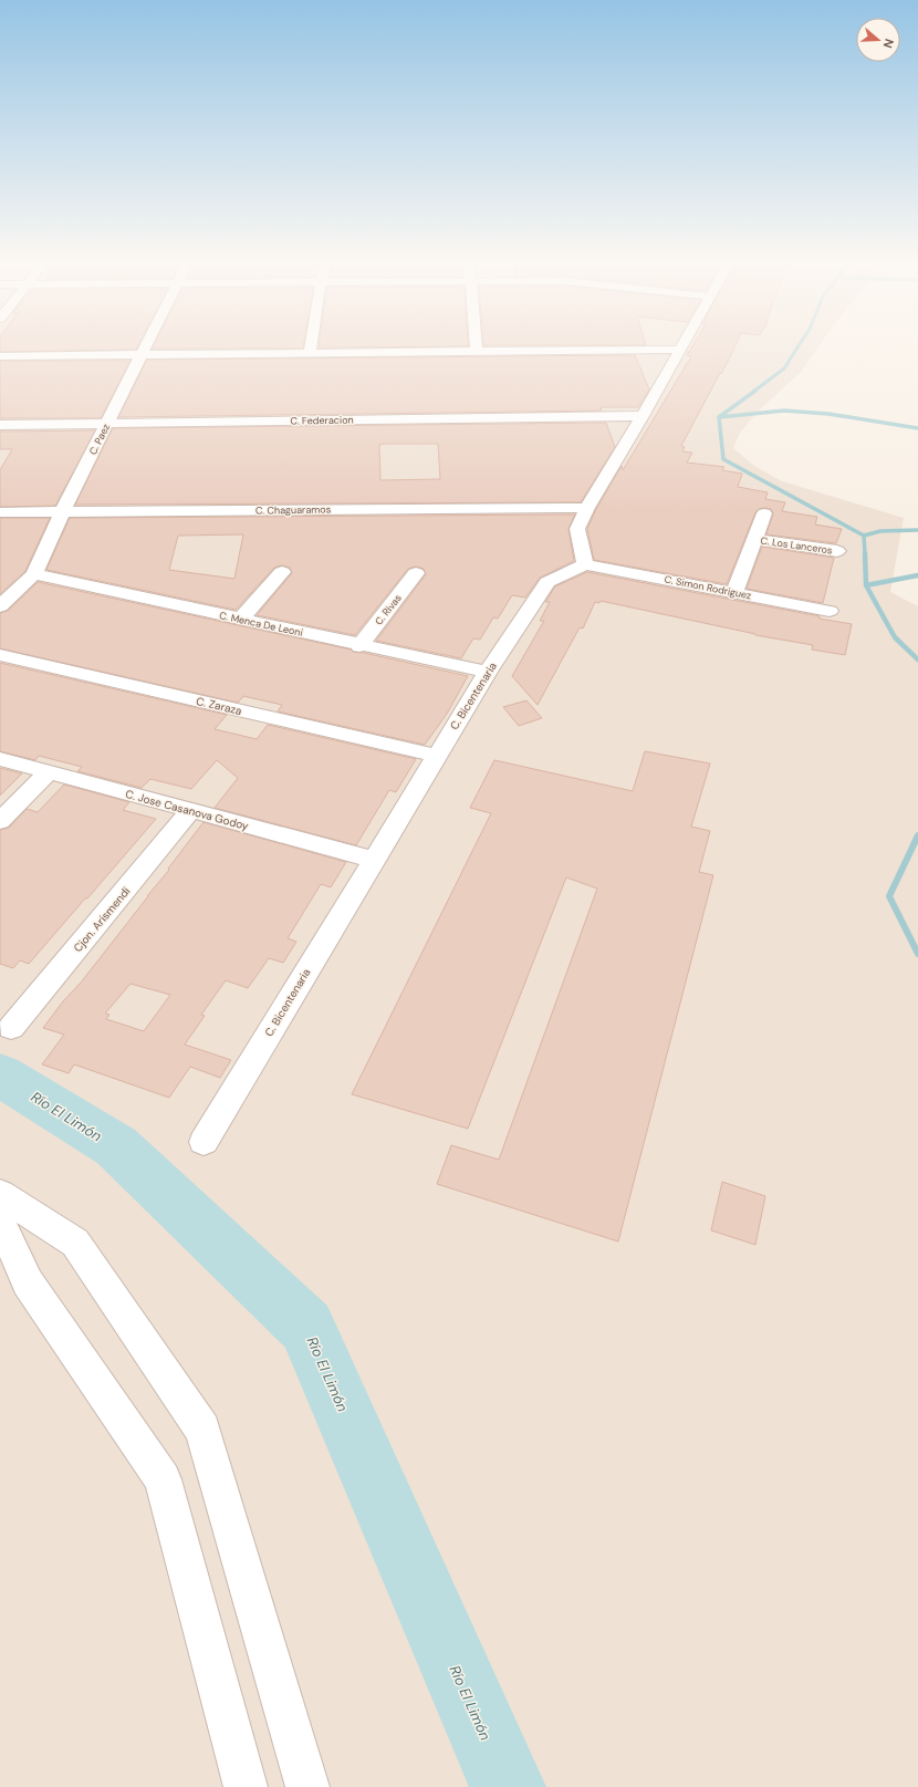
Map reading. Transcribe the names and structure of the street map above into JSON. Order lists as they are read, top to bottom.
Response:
{
  "streets": {
    "street": [
      "C. Federacion",
      "C. Paez",
      "C. Chaguaramos",
      "C. Los Lanceros",
      "C. Simon Rodriguez",
      "C. Rivas",
      "C. Menca De Leoni",
      "C. Bicentenaria",
      "C. Zaraza",
      "C. Jose Casanova Godoy",
      "Cjon. Arismendi"
    ]
  },
  "crossings": [
    ["C. Federacion", "C. Paez"],
    ["C. Paez", "C. Chaguaramos"],
    ["C. Paez", "C. Menca De Leoni"],
    ["C. Simon Rodriguez", "C. Bicentenaria"],
    ["C. Rivas", "C. Menca De Leoni"],
    ["C. Menca De Leoni", "C. Bicentenaria"],
    ["C. Bicentenaria", "C. Zaraza"],
    ["C. Bicentenaria", "C. Jose Casanova Godoy"],
    ["C. Jose Casanova Godoy", "Cjon. Arismendi"]
  ],
  "water": ["Río El Limón"],
  "north": "right"
}
